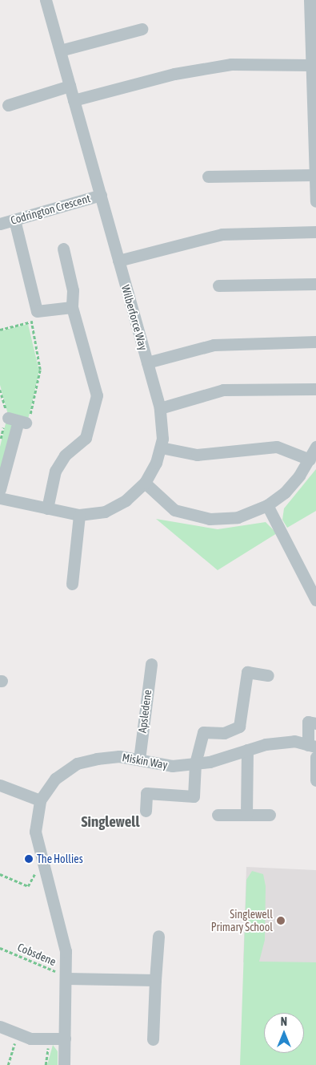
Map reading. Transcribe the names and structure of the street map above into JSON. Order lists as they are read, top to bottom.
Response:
{
  "streets": {
    "street": [
      "Codrington Crescent",
      "Wilberforce Way",
      "Apsledene",
      "Miskin Way"
    ],
    "path": ["Cobsdene"]
  },
  "crossings": [
    ["Codrington Crescent", "Wilberforce Way"],
    ["Apsledene", "Miskin Way"],
    ["Miskin Way", "Cobsdene"]
  ],
  "districts": ["Singlewell"],
  "places": ["The Hollies", "Singlewell Primary School"],
  "north": "top"
}
